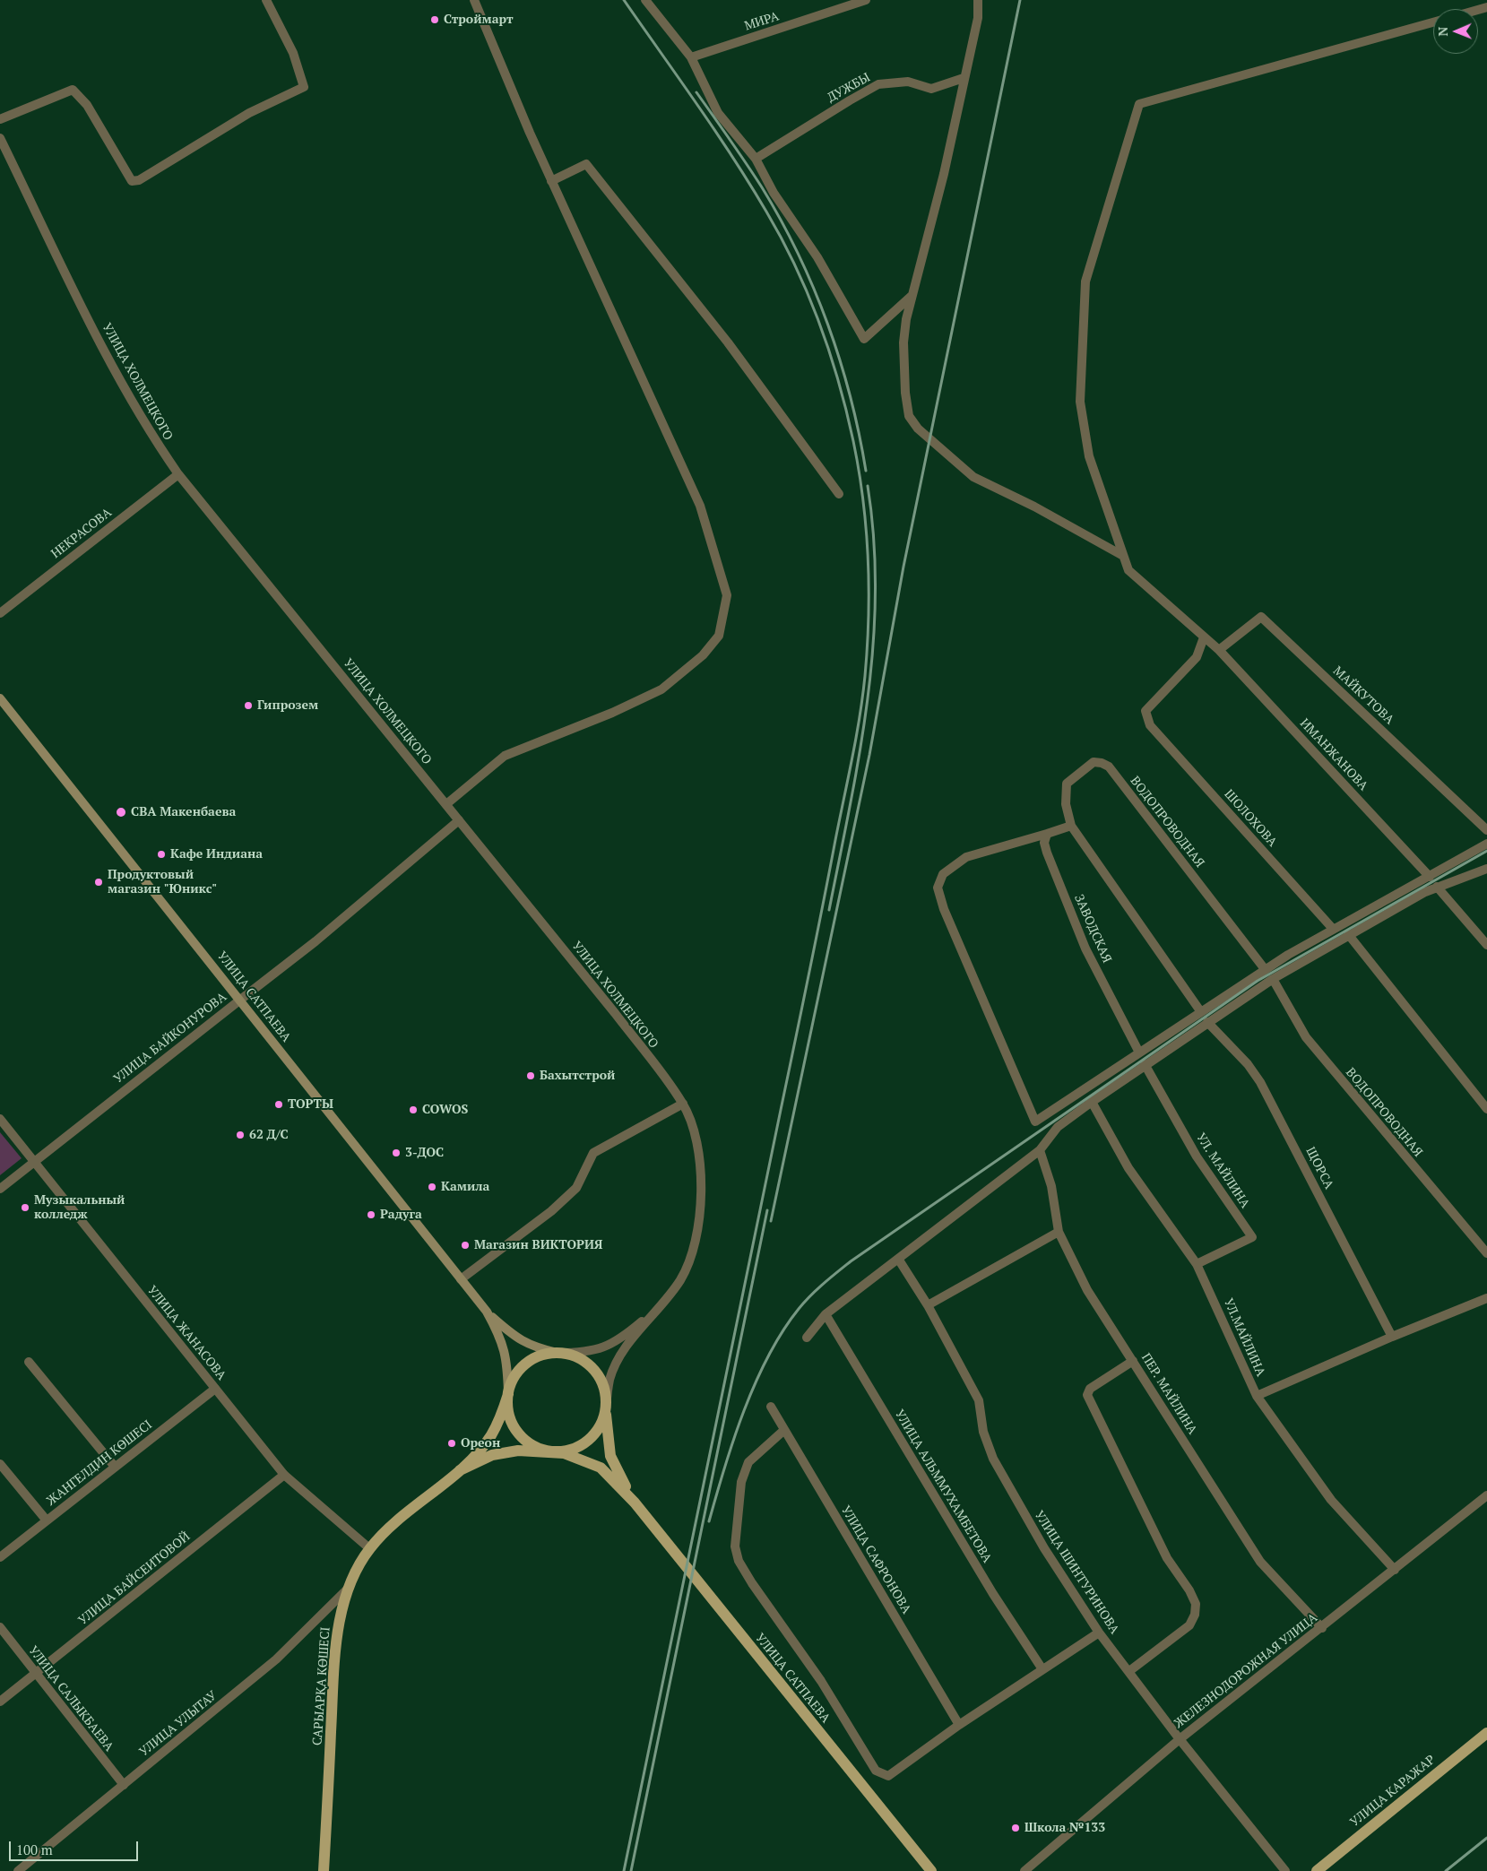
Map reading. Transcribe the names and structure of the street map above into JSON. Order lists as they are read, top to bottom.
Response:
{
  "streets": {
    "main road": ["УЛИЦА САТПАЕВА", "САРЫАРҚА КӨШЕСІ", "УЛИЦА КАРАЖАР"],
    "street": [
      "МИРА",
      "ДУЖБЫ",
      "УЛИЦА ХОЛМЕЦКОГО",
      "НЕКРАСОВА",
      "МАЙКУТОВА",
      "ИМАНЖАНОВА",
      "ШОЛОХОВА",
      "ВОДОПРОВОДНАЯ",
      "ЗАВОДСКАЯ",
      "УЛИЦА БАЙКОНУРОВА",
      "ЩОРСА",
      "УЛ. МАЙЛИНА",
      "УЛИЦА ЖАНАСОВА",
      "УЛ.МАЙЛИНА",
      "ПЕР. МАЙЛИНА",
      "ЖАНГЕЛДИН КӨШЕСІ",
      "УЛИЦА АЛЬММУХАМБЕТОВА",
      "УЛИЦА САФРОНОВА",
      "УЛИЦА ШИНТУРИНОВА",
      "УЛИЦА БАЙСЕИТОВОЙ",
      "ЖЕЛЕЗНОДОРОЖНАЯ УЛИЦА",
      "УЛИЦА САЛЫКБАЕВА",
      "УЛИЦА УЛЫТАУ"
    ]
  },
  "crossings": [
    ["УЛИЦА ХОЛМЕЦКОГО", "НЕКРАСОВА"],
    ["УЛИЦА ХОЛМЕЦКОГО", "УЛИЦА БАЙКОНУРОВА"],
    ["МАЙКУТОВА", "ИМАНЖАНОВА"],
    ["ИМАНЖАНОВА", "ШОЛОХОВА"],
    ["УЛИЦА САТПАЕВА", "УЛИЦА БАЙКОНУРОВА"],
    ["УЛИЦА БАЙКОНУРОВА", "УЛИЦА ЖАНАСОВА"],
    ["УЛ. МАЙЛИНА", "УЛ.МАЙЛИНА"],
    ["УЛИЦА ЖАНАСОВА", "ЖАНГЕЛДИН КӨШЕСІ"],
    ["УЛИЦА ЖАНАСОВА", "УЛИЦА БАЙСЕИТОВОЙ"],
    ["УЛИЦА ЖАНАСОВА", "САРЫАРҚА КӨШЕСІ"],
    ["УЛ.МАЙЛИНА", "ЖЕЛЕЗНОДОРОЖНАЯ УЛИЦА"],
    ["ПЕР. МАЙЛИНА", "ЖЕЛЕЗНОДОРОЖНАЯ УЛИЦА"],
    ["УЛИЦА ШИНТУРИНОВА", "ЖЕЛЕЗНОДОРОЖНАЯ УЛИЦА"],
    ["УЛИЦА БАЙСЕИТОВОЙ", "УЛИЦА САЛЫКБАЕВА"],
    ["САРЫАРҚА КӨШЕСІ", "УЛИЦА УЛЫТАУ"],
    ["УЛИЦА САЛЫКБАЕВА", "УЛИЦА УЛЫТАУ"]
  ],
  "places": [
    "Строймарт",
    "Гипрозем",
    "СВА Макенбаева",
    "Кафе Индиана",
    "Продуктовый магазин \"Юникс\"",
    "Бахытстрой",
    "ТОРТЫ",
    "COWOS",
    "62 Д/С",
    "3-ДОС",
    "Камила",
    "Музыкальный колледж",
    "Радуга",
    "Магазин ВИКТОРИЯ",
    "Ореон",
    "Школа №133"
  ],
  "scale_bar": "100 m",
  "north": "left"
}
